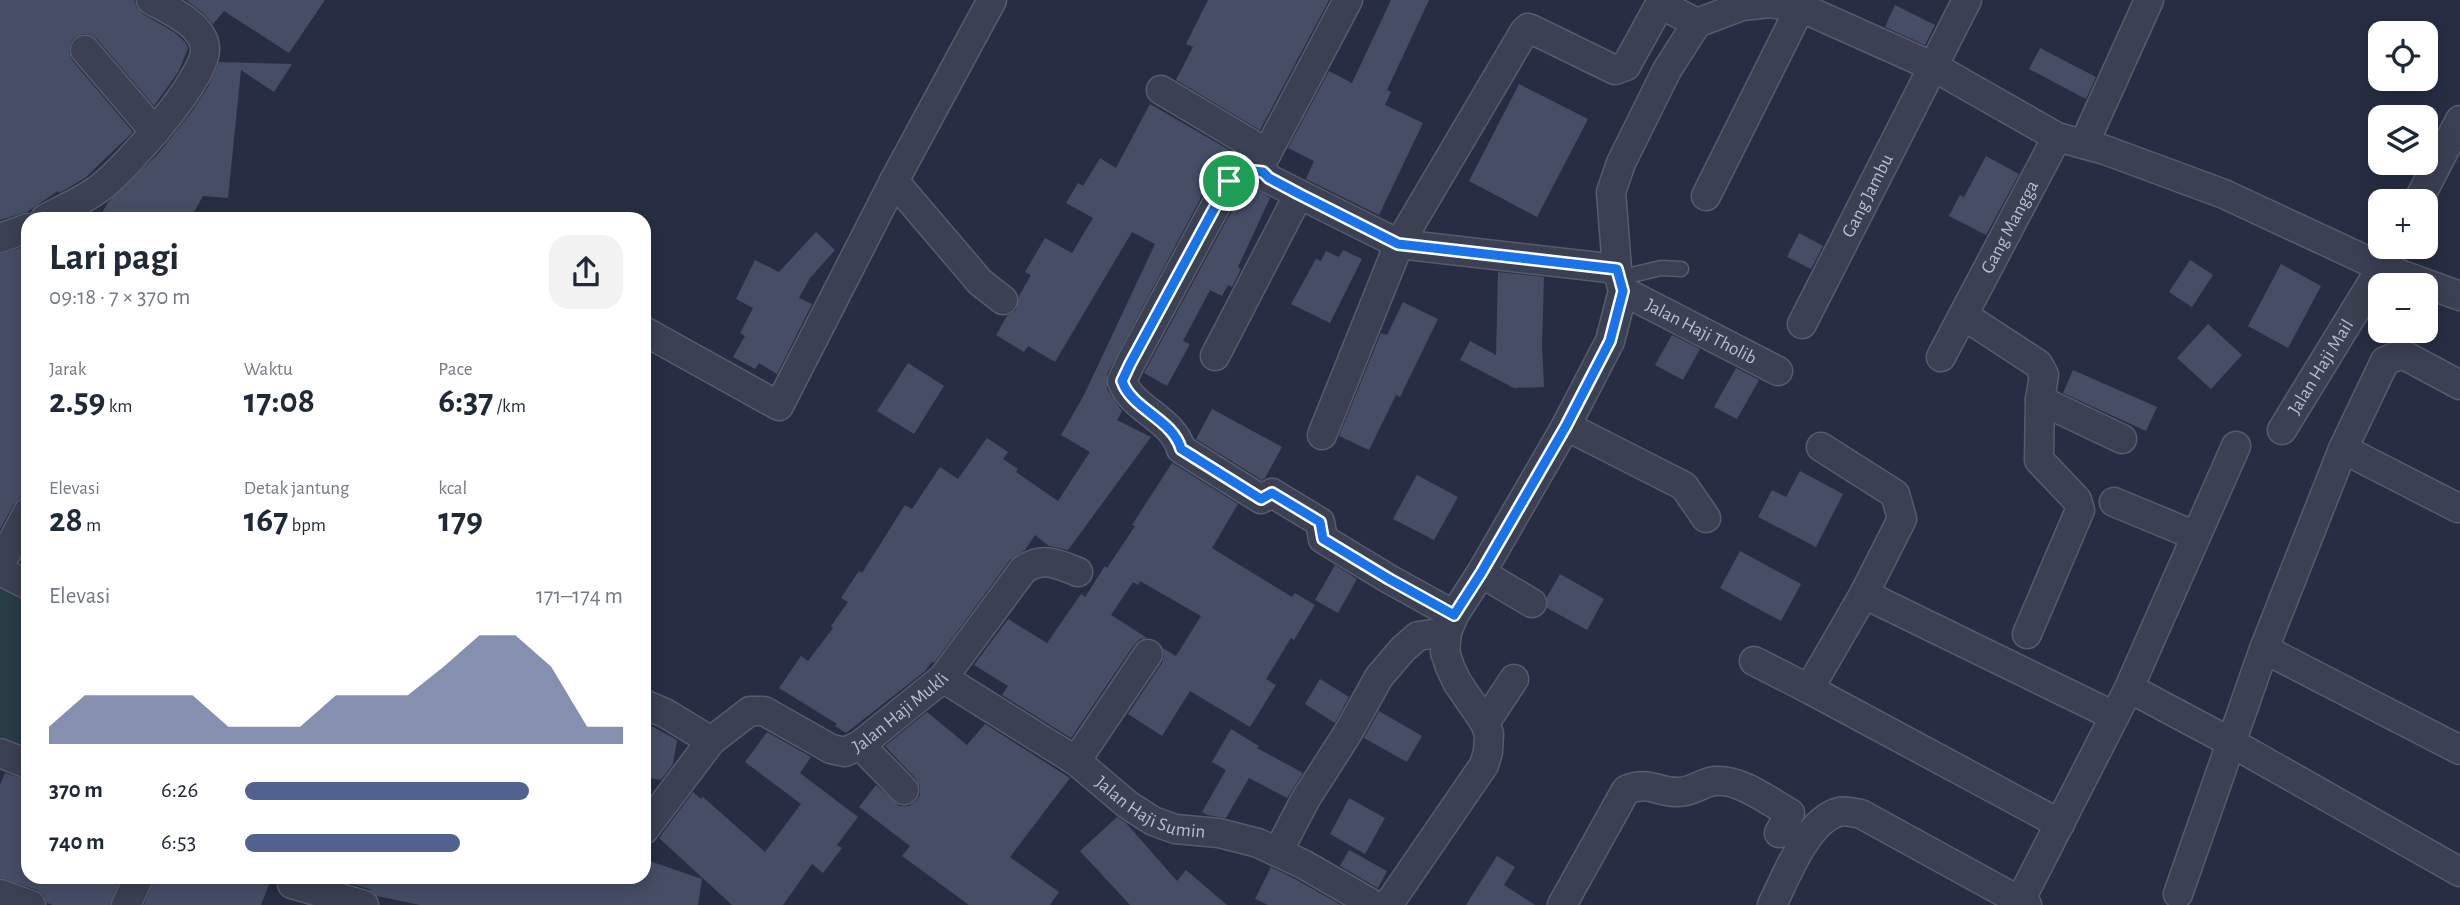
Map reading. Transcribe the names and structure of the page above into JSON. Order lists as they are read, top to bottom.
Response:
{
  "streets": {
    "street": [
      "Gang Jambu",
      "Gang Mangga",
      "Jalan Haji Tholib",
      "Jalan Haji Mail",
      "Jalan Haji Mukli",
      "Jalan Haji Sumin"
    ]
  },
  "crossings": [
    ["Jalan Haji Mukli", "Jalan Haji Sumin"]
  ],
  "page": {
    "map_buttons": ["+", "−"],
    "heading": ["Lari pagi", "09:18 · 7 × 370 m"],
    "stats": [
      ["Jarak", "2.59 km"],
      ["Waktu", "17:08"],
      ["Pace", "6:37 /km"],
      ["Elevasi", "28 m"],
      ["Detak jantung", "167 bpm"],
      ["kcal", "179"]
    ],
    "chart": ["Elevasi", "171–174 m"],
    "list": [
      {
        "name": "370 m",
        "note": "6:26"
      },
      {
        "name": "740 m",
        "note": "6:53"
      }
    ]
  }
}
